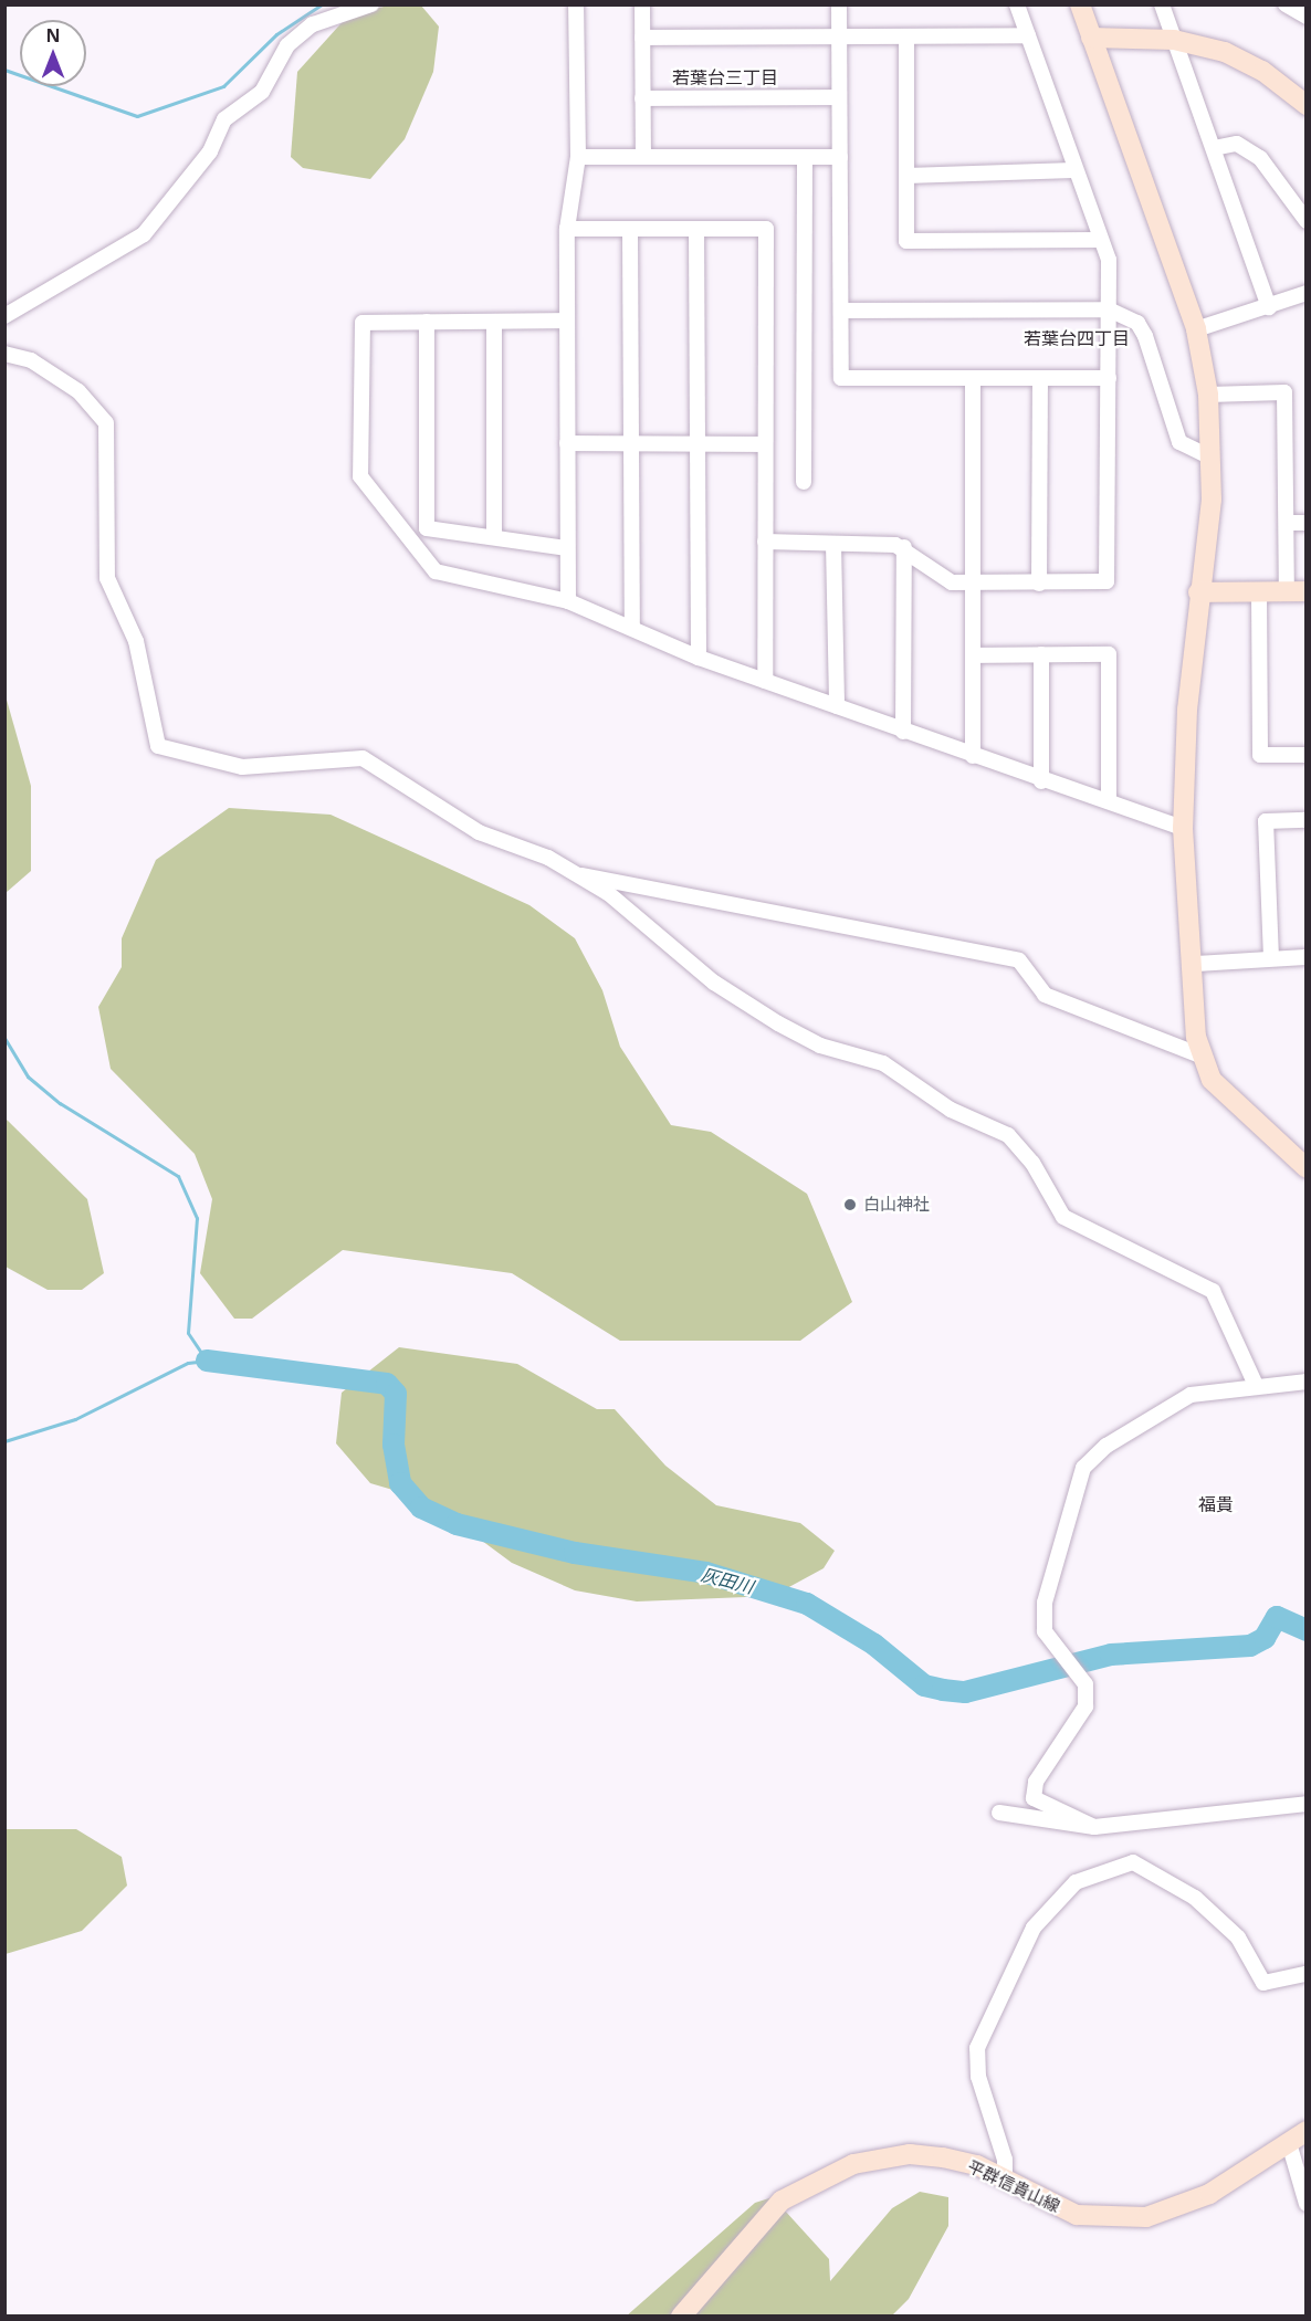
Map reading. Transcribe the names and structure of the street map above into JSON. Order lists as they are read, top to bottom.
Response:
{
  "streets": {
    "street": ["平群信貴山線"]
  },
  "districts": ["若葉台三丁目", "若葉台四丁目", "福貴"],
  "water": ["灰田川"],
  "places": ["白山神社"],
  "north": "top"
}
